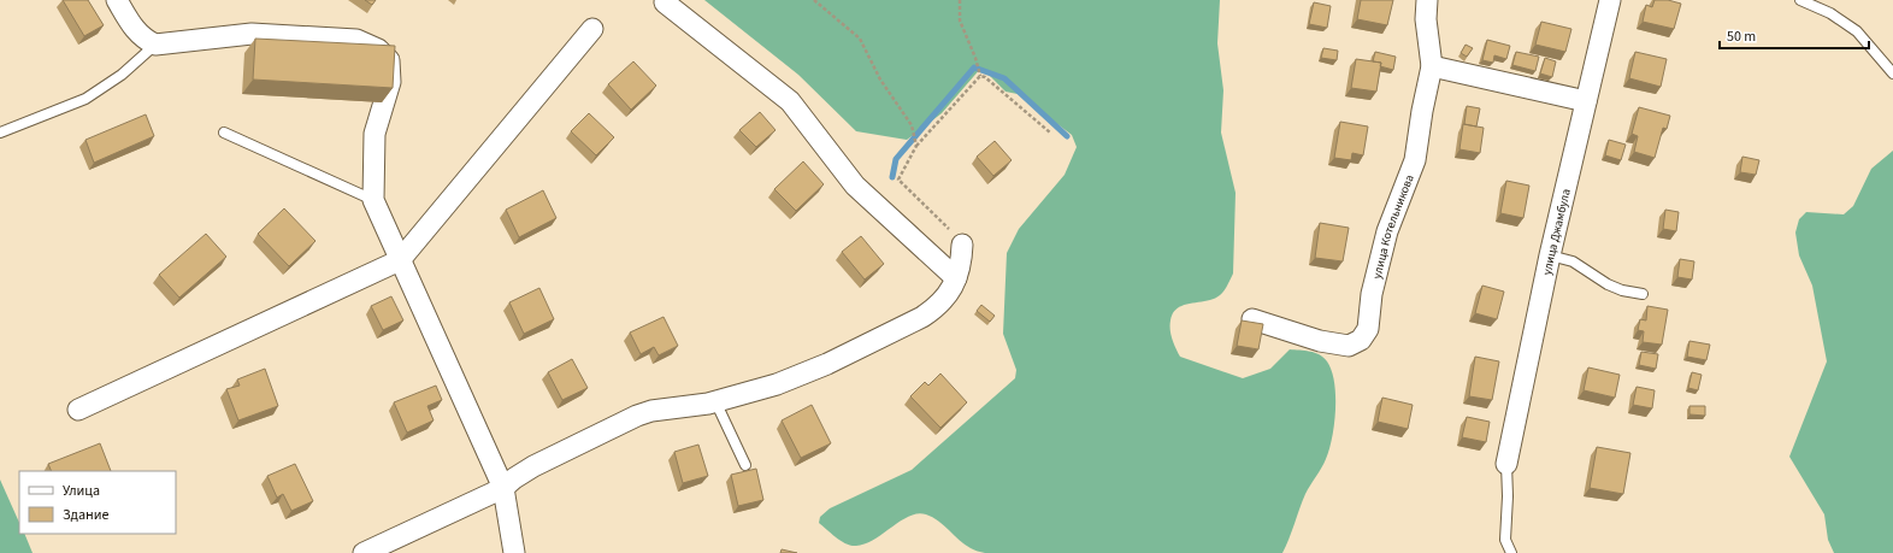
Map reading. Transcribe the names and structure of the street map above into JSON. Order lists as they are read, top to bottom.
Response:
{
  "streets": {
    "street": ["улица Котельникова", "улица Джамбула"]
  },
  "legend": ["Улица", "Здание"],
  "scale_bar": "50 m"
}
